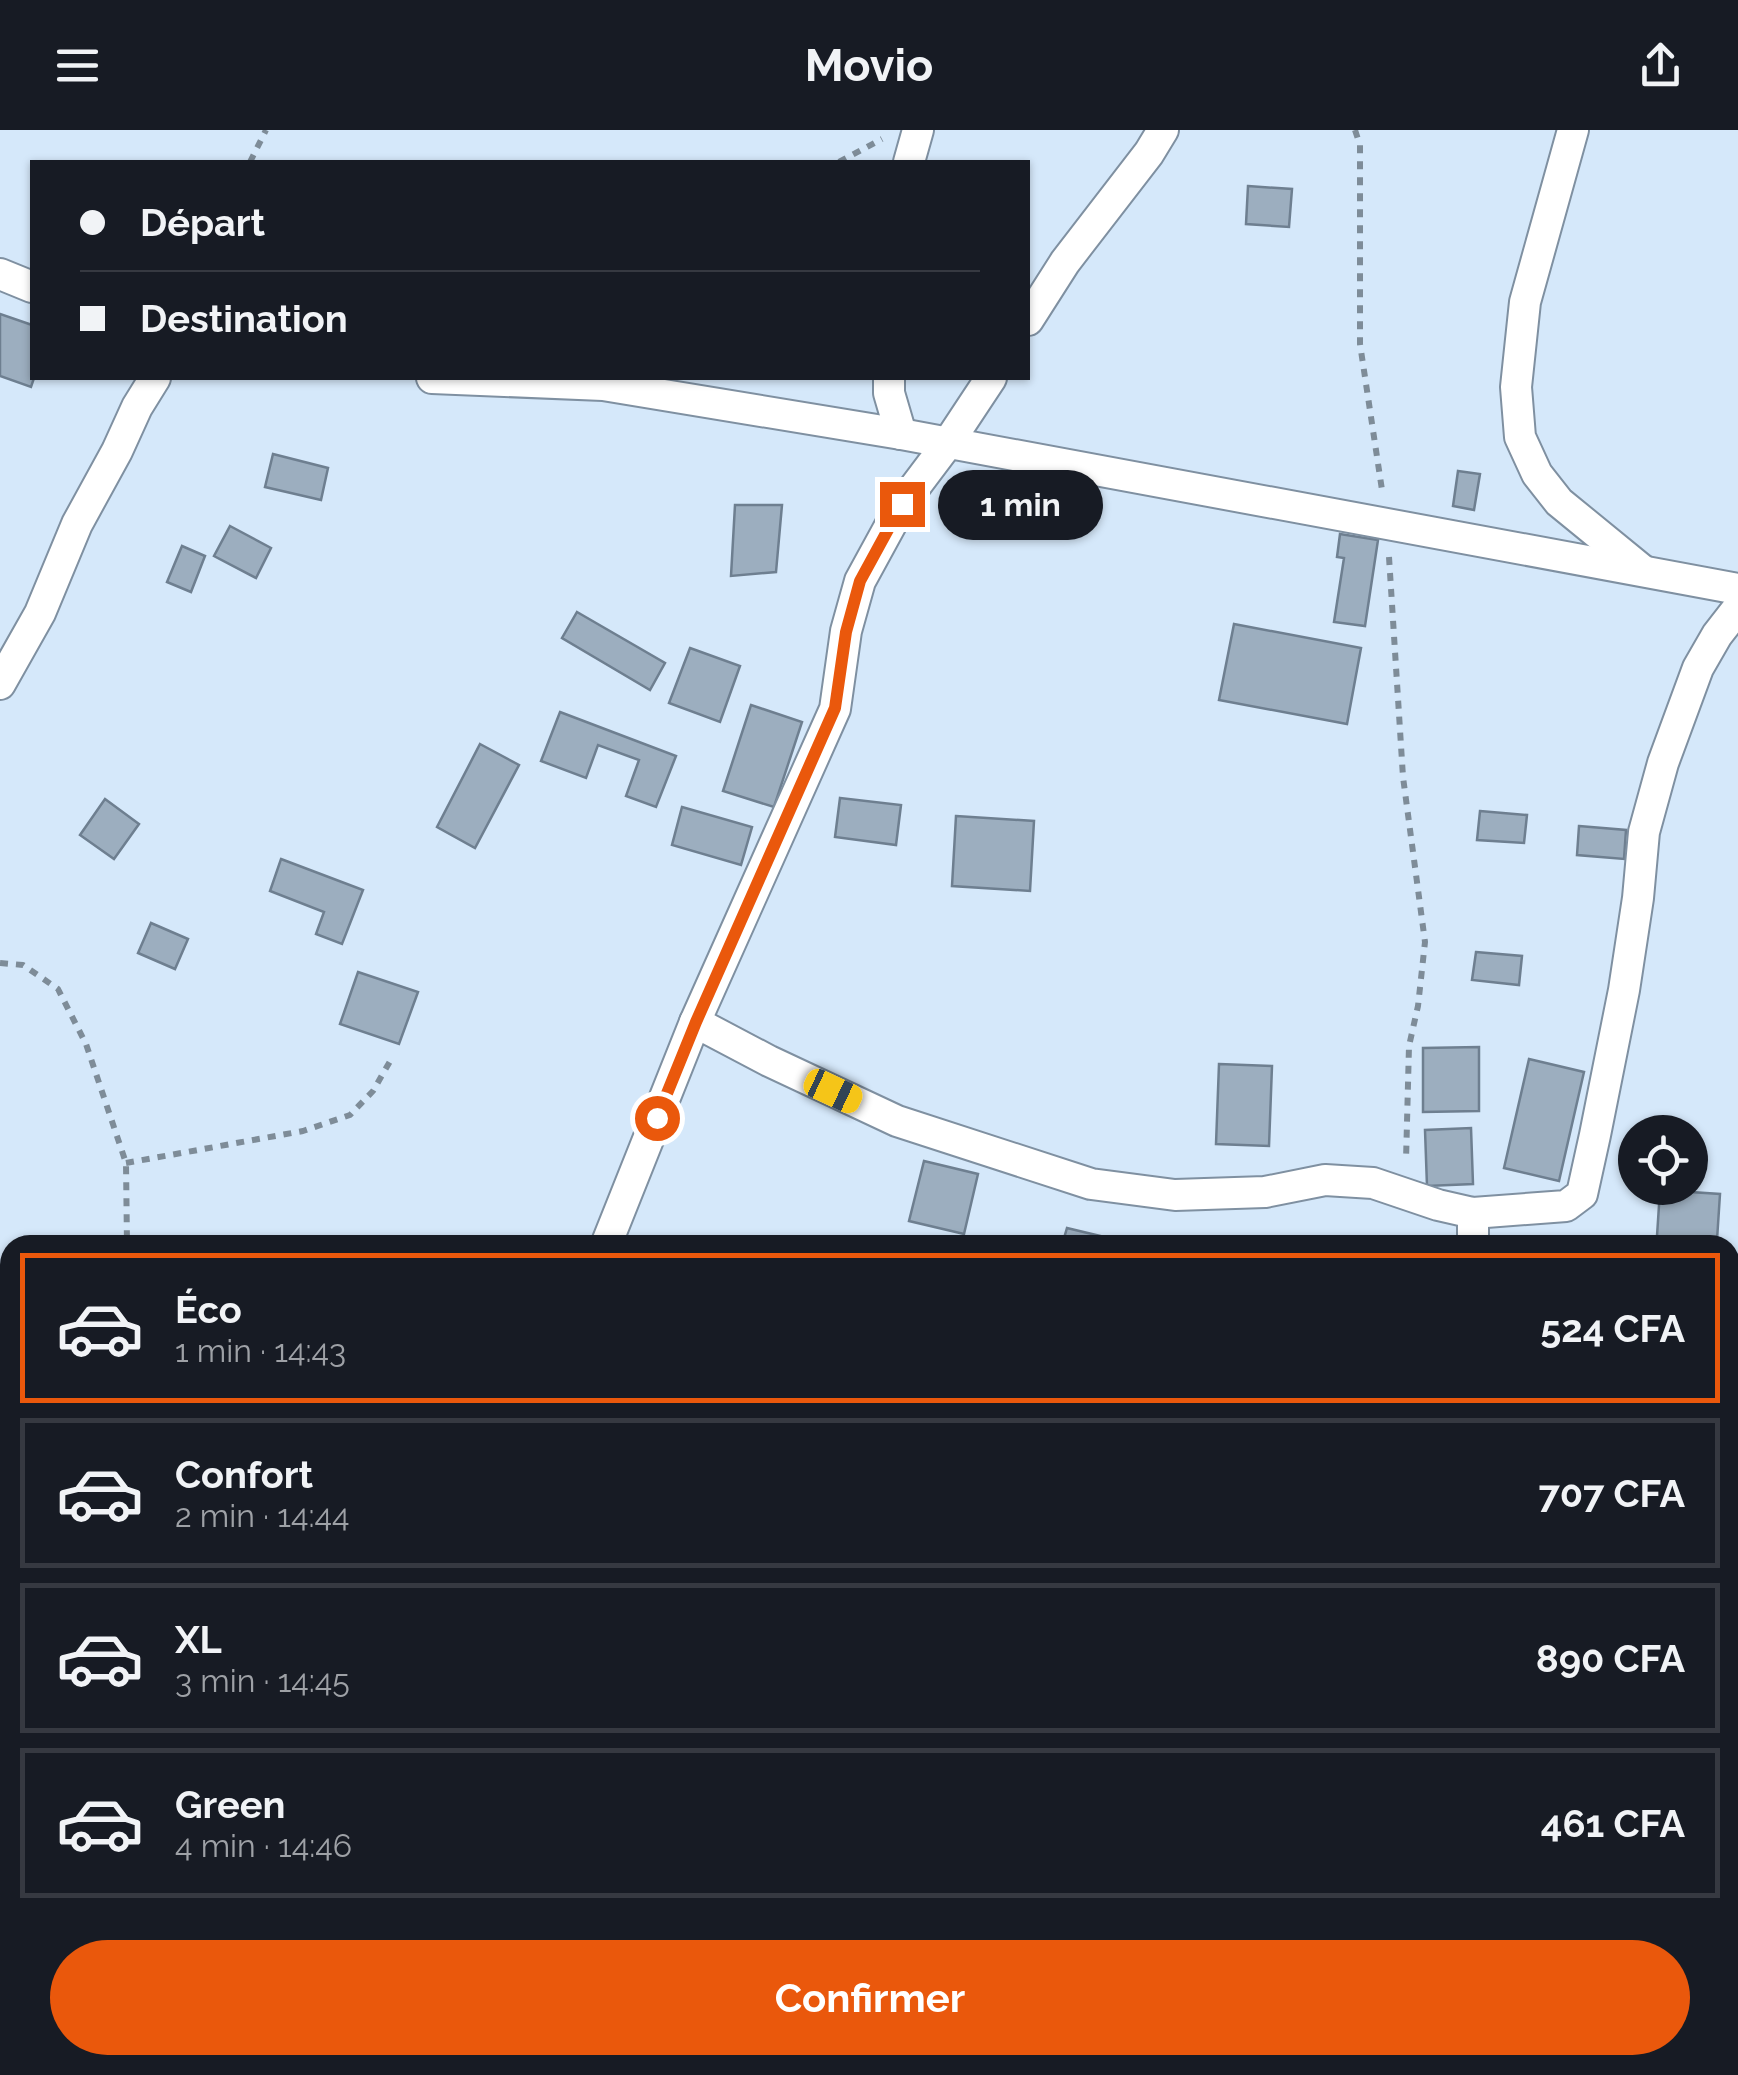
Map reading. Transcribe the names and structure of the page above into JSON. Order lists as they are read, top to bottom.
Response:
{
  "page": {
    "header": "Movio",
    "banner": ["Départ", "Destination"],
    "bubble": "1 min",
    "list": [
      {
        "name": "Éco",
        "note": "1 min · 14:43",
        "value": "524 CFA"
      },
      {
        "name": "Confort",
        "note": "2 min · 14:44",
        "value": "707 CFA"
      },
      {
        "name": "XL",
        "note": "3 min · 14:45",
        "value": "890 CFA"
      },
      {
        "name": "Green",
        "note": "4 min · 14:46",
        "value": "461 CFA"
      }
    ],
    "buttons": "Confirmer"
  }
}
